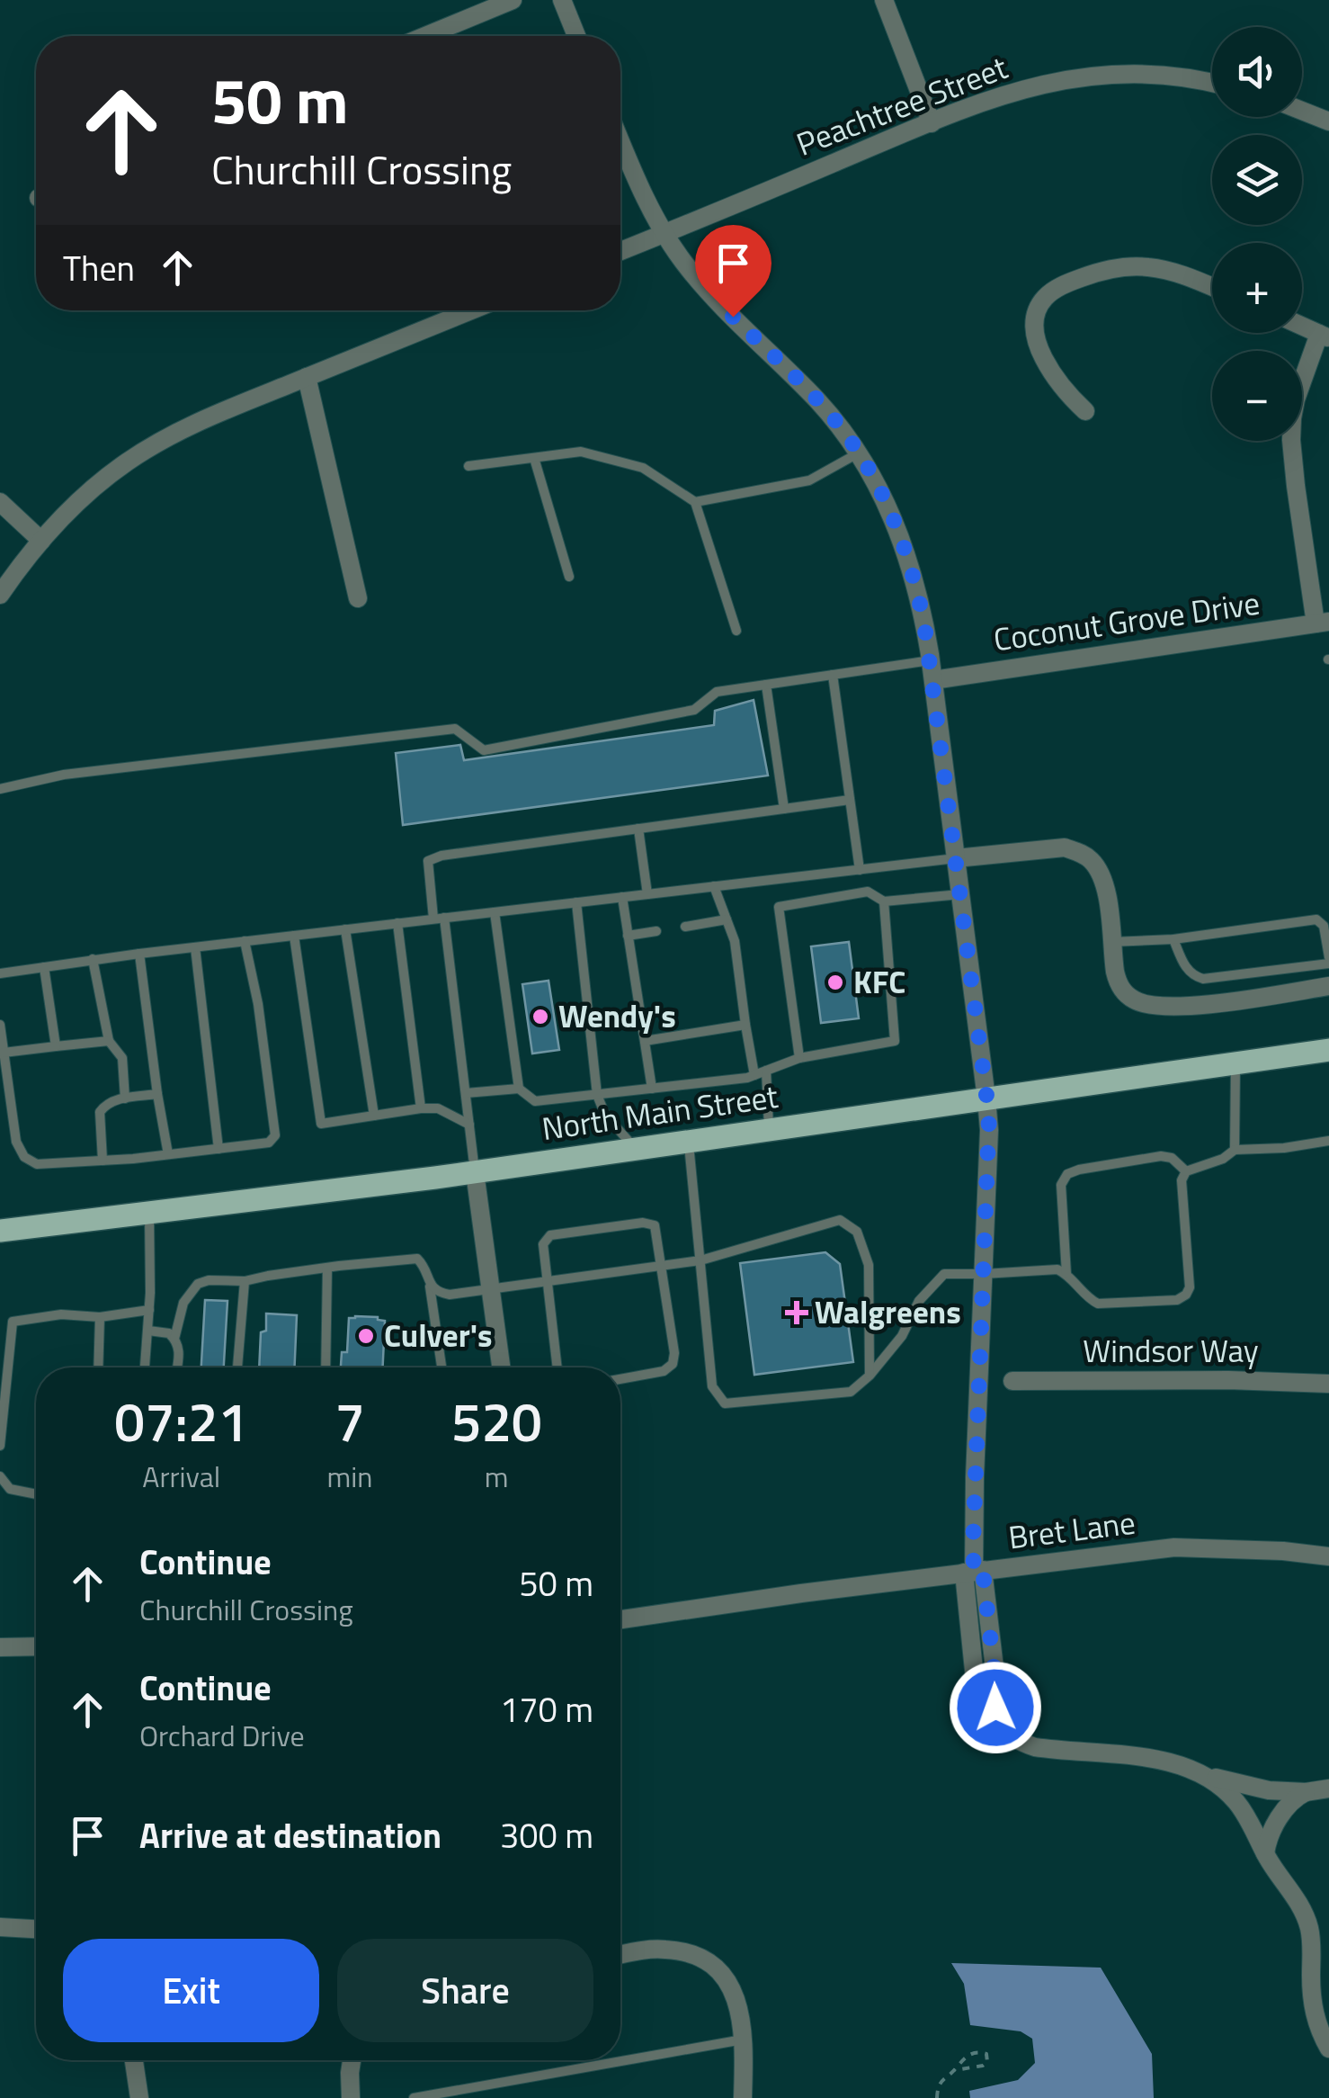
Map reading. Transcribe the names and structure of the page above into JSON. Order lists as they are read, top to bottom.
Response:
{
  "streets": {
    "main road": ["North Main Street"],
    "street": [
      "Peachtree Street",
      "Coconut Grove Drive",
      "Windsor Way",
      "Bret Lane"
    ]
  },
  "places": {
    "other": ["KFC", "Wendy's", "Culver's"],
    "health": ["Walgreens"]
  },
  "page": {
    "map_buttons": ["+", "−"],
    "turn": ["50 m", "Churchill Crossing"],
    "then": "Then",
    "eta": [
      "07:21",
      "Arrival",
      "7",
      "min",
      "520",
      "m"
    ],
    "list": [
      {
        "name": "Continue",
        "note": "Churchill Crossing",
        "value": "50 m"
      },
      {
        "name": "Continue",
        "note": "Orchard Drive",
        "value": "170 m"
      },
      {
        "name": "Arrive at destination",
        "value": "300 m"
      }
    ],
    "buttons": ["Exit", "Share"]
  }
}
